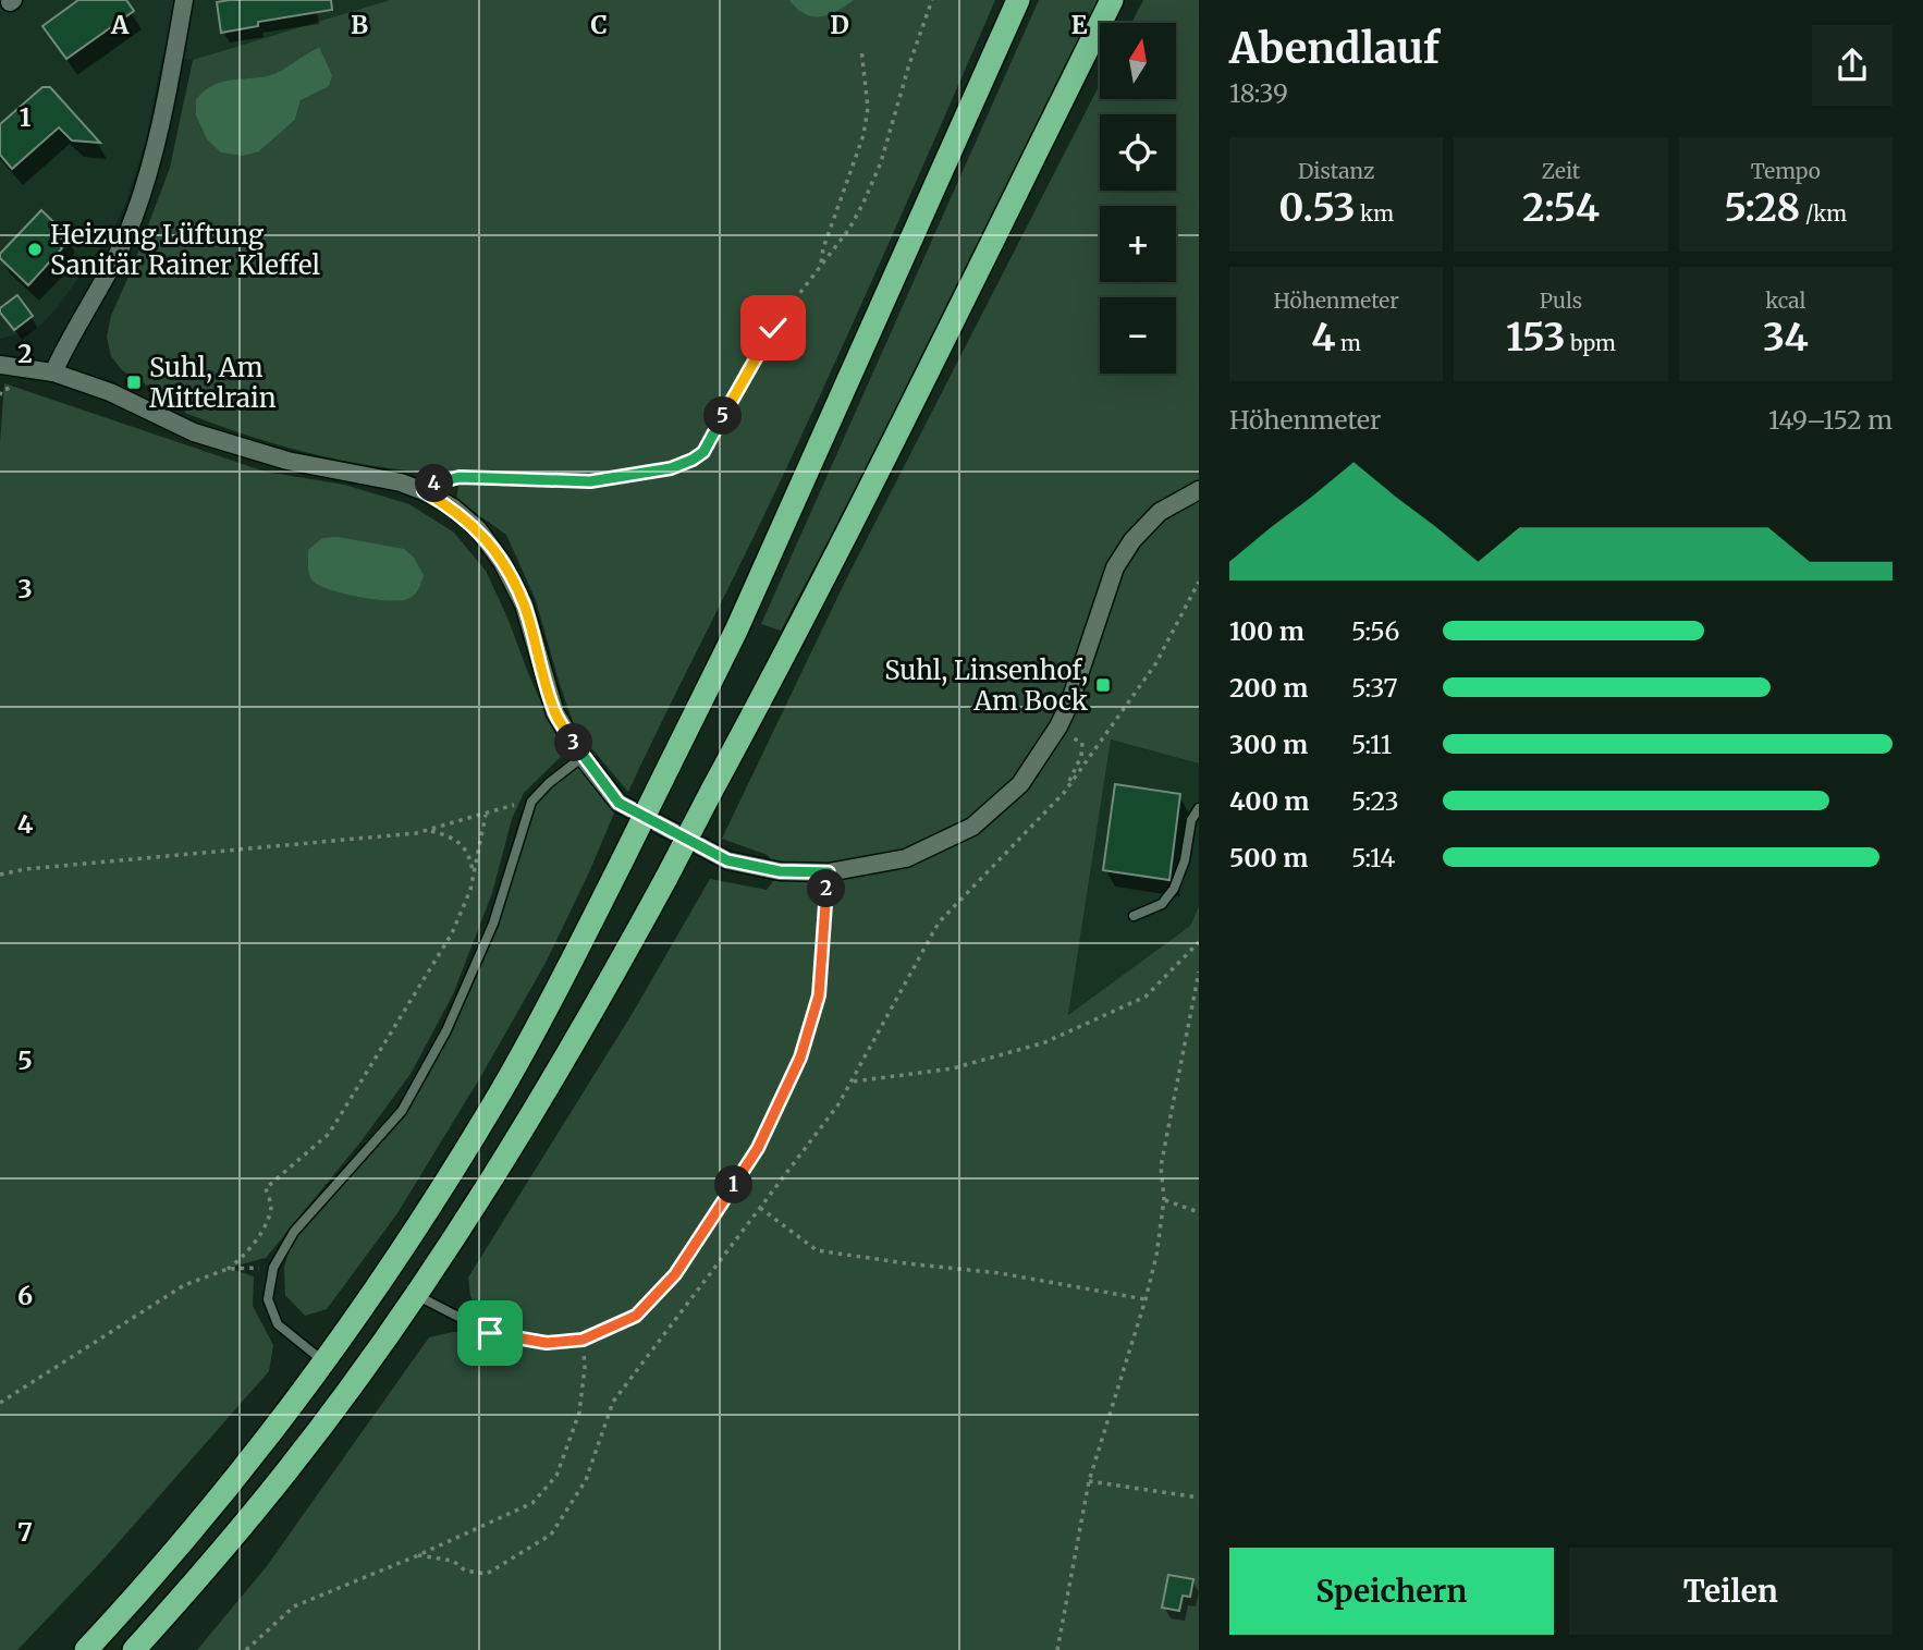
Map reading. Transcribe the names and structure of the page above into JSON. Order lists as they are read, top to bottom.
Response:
{
  "places": {
    "other": ["Heizung Lüftung Sanitär Rainer Kleffel"],
    "transit": ["Suhl, Am Mittelrain", "Suhl, Linsenhof, Am Bock"]
  },
  "north": "top",
  "page": {
    "heading": ["Abendlauf", "18:39"],
    "map_buttons": ["+", "−"],
    "stats": [
      ["Distanz", "0.53 km"],
      ["Zeit", "2:54"],
      ["Tempo", "5:28 /km"],
      ["Höhenmeter", "4 m"],
      ["Puls", "153 bpm"],
      ["kcal", "34"]
    ],
    "chart": ["Höhenmeter", "149–152 m"],
    "pins": [
      "5",
      "4",
      "3",
      "2",
      "1"
    ],
    "list": [
      {
        "name": "100 m",
        "note": "5:56"
      },
      {
        "name": "200 m",
        "note": "5:37"
      },
      {
        "name": "300 m",
        "note": "5:11"
      },
      {
        "name": "400 m",
        "note": "5:23"
      },
      {
        "name": "500 m",
        "note": "5:14"
      }
    ],
    "buttons": ["Speichern", "Teilen"]
  },
  "grid": {
    "columns": [
      "A",
      "B",
      "C",
      "D",
      "E"
    ],
    "rows": [
      "1",
      "2",
      "3",
      "4",
      "5",
      "6",
      "7"
    ]
  }
}
